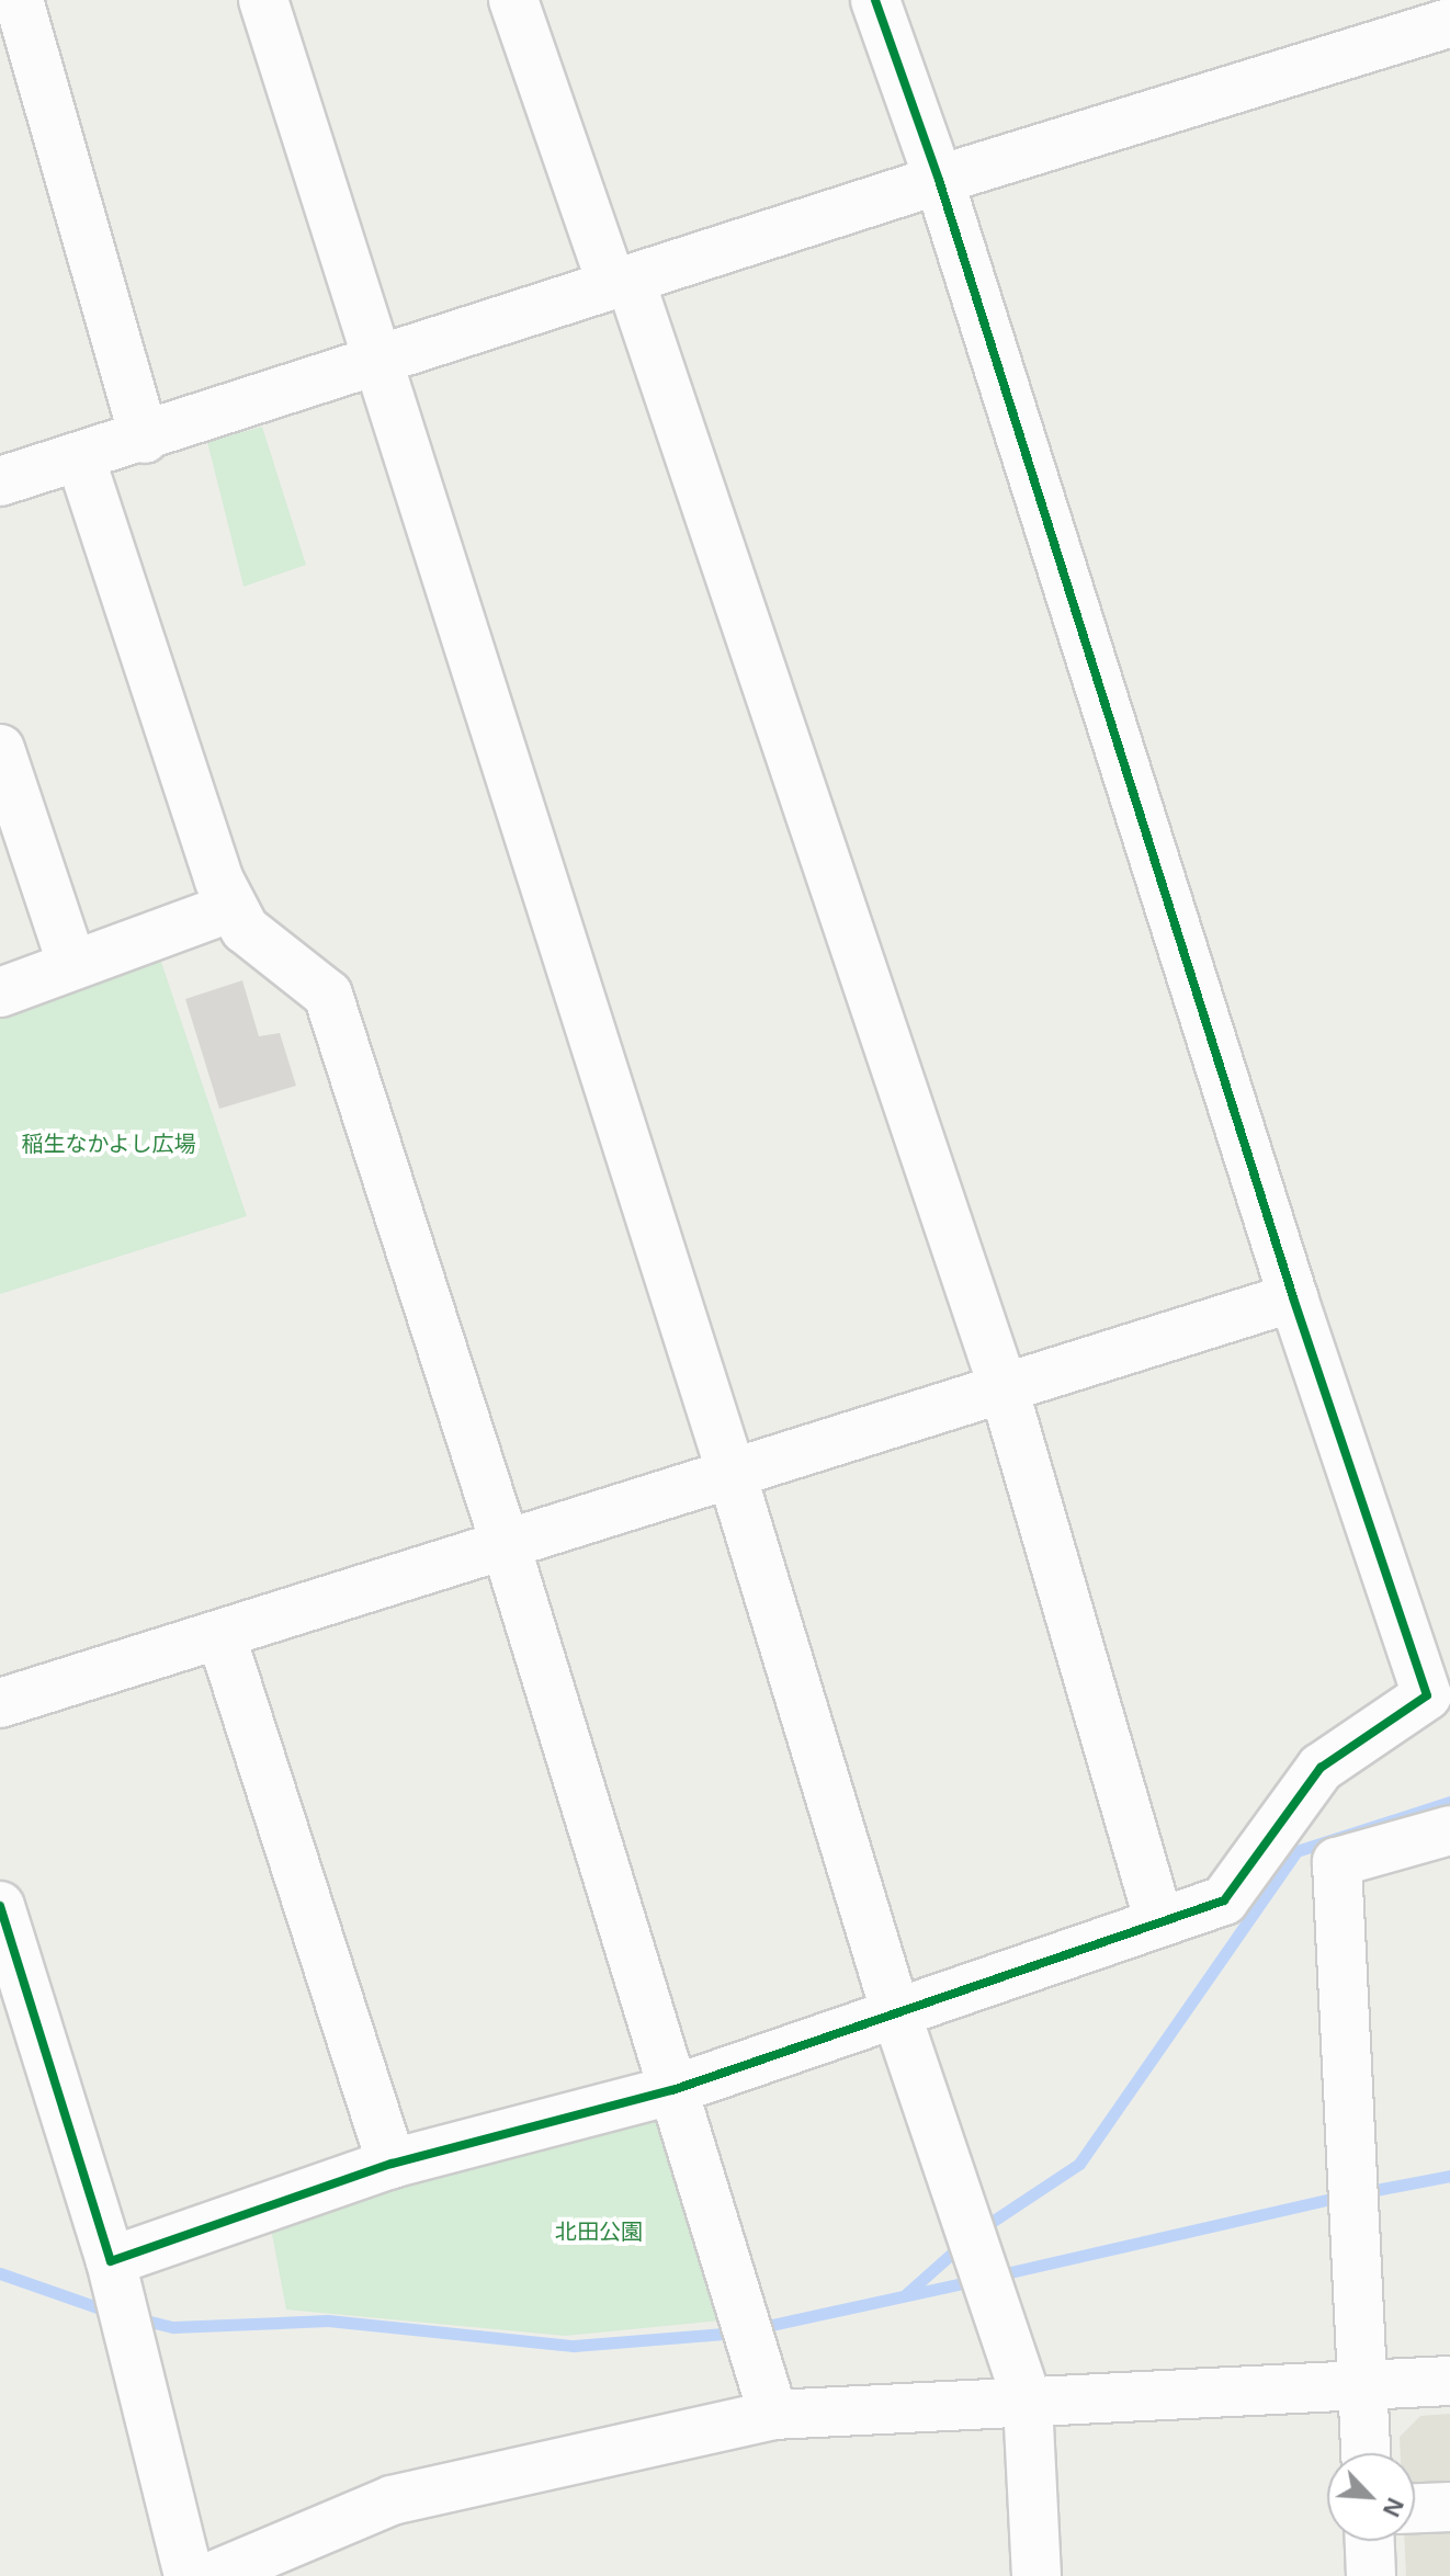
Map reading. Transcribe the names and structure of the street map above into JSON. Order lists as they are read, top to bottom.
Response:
{
  "parks": ["稲生なかよし広場", "北田公園"],
  "north": "bottom right"
}
